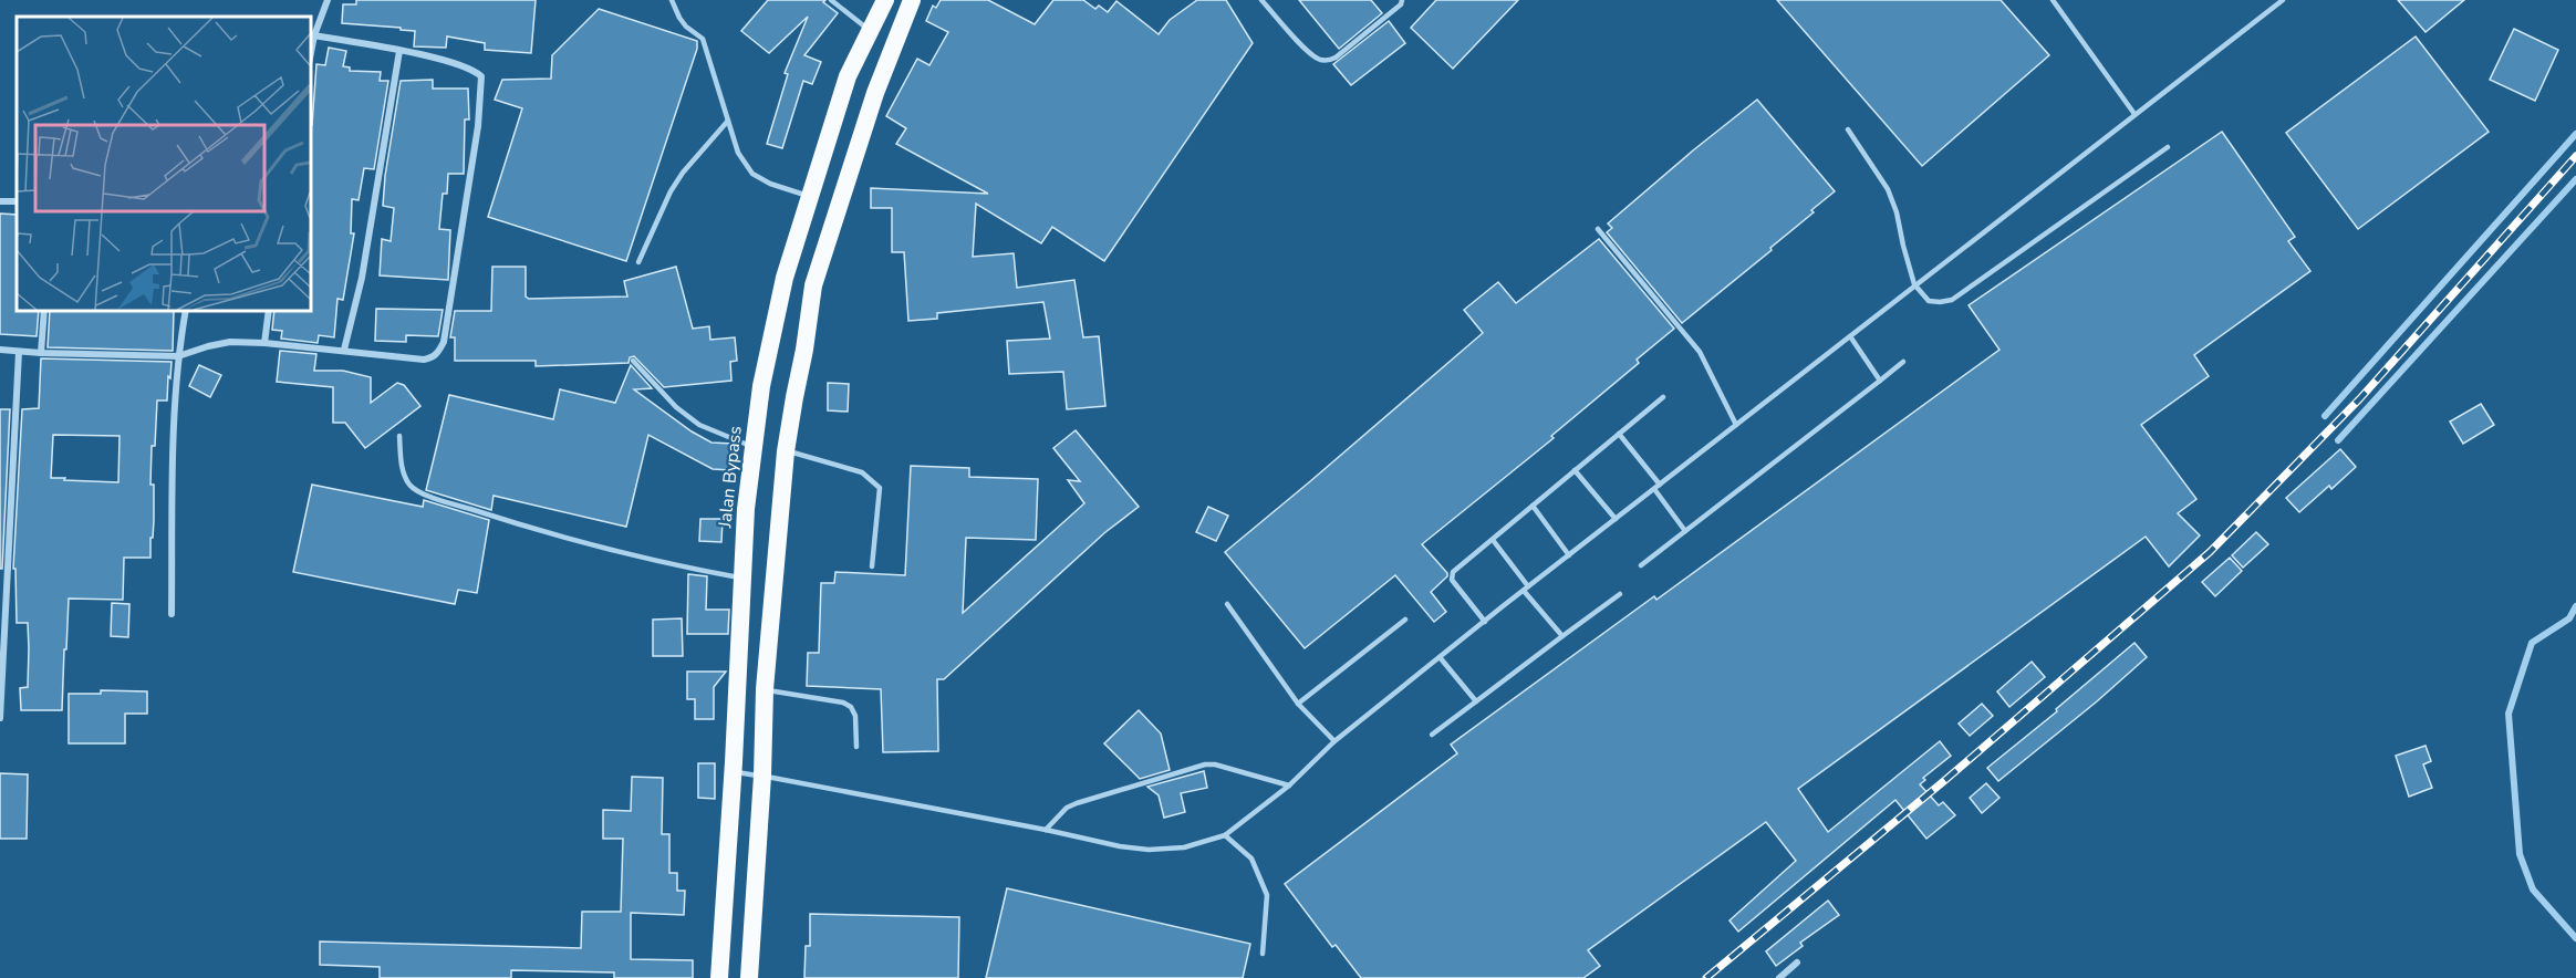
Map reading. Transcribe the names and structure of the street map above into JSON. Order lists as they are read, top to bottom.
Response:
{
  "streets": {
    "highway": ["Jalan Bypass"]
  }
}
